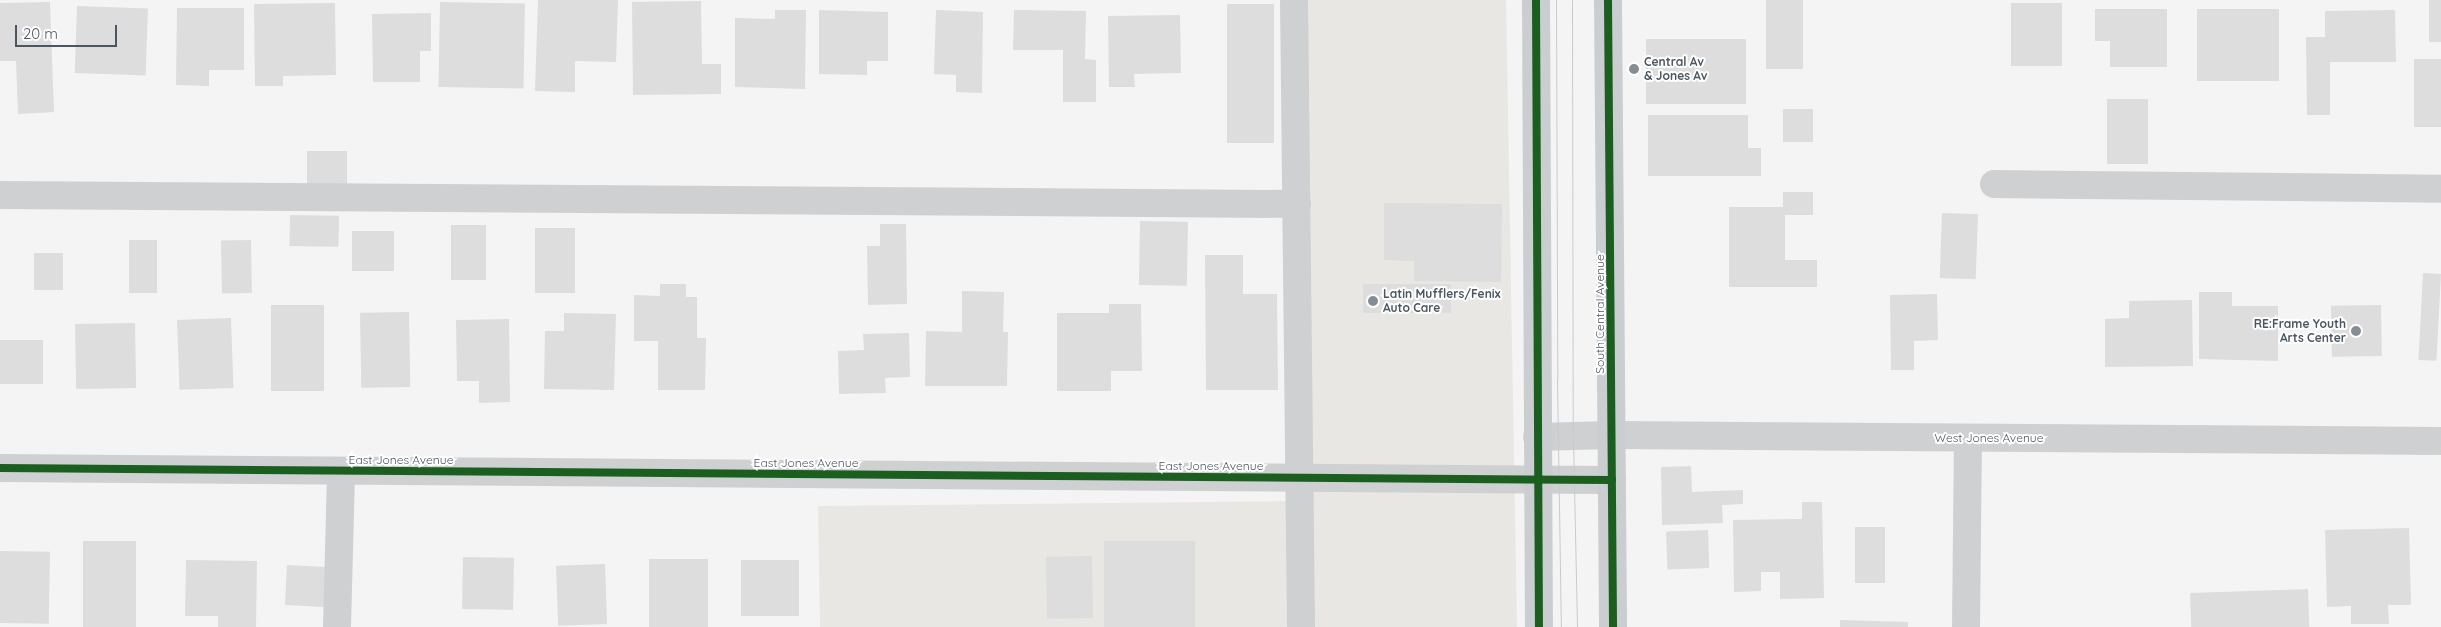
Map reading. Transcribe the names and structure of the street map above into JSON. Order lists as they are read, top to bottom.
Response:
{
  "streets": {
    "main road": ["South Central Avenue"],
    "street": ["West Jones Avenue", "East Jones Avenue"]
  },
  "crossings": [
    ["South Central Avenue", "West Jones Avenue"],
    ["South Central Avenue", "East Jones Avenue"]
  ],
  "places": ["Central Av & Jones Av", "Latin Mufflers/Fenix Auto Care", "RE:Frame Youth Arts Center"],
  "scale_bar": "20 m"
}
